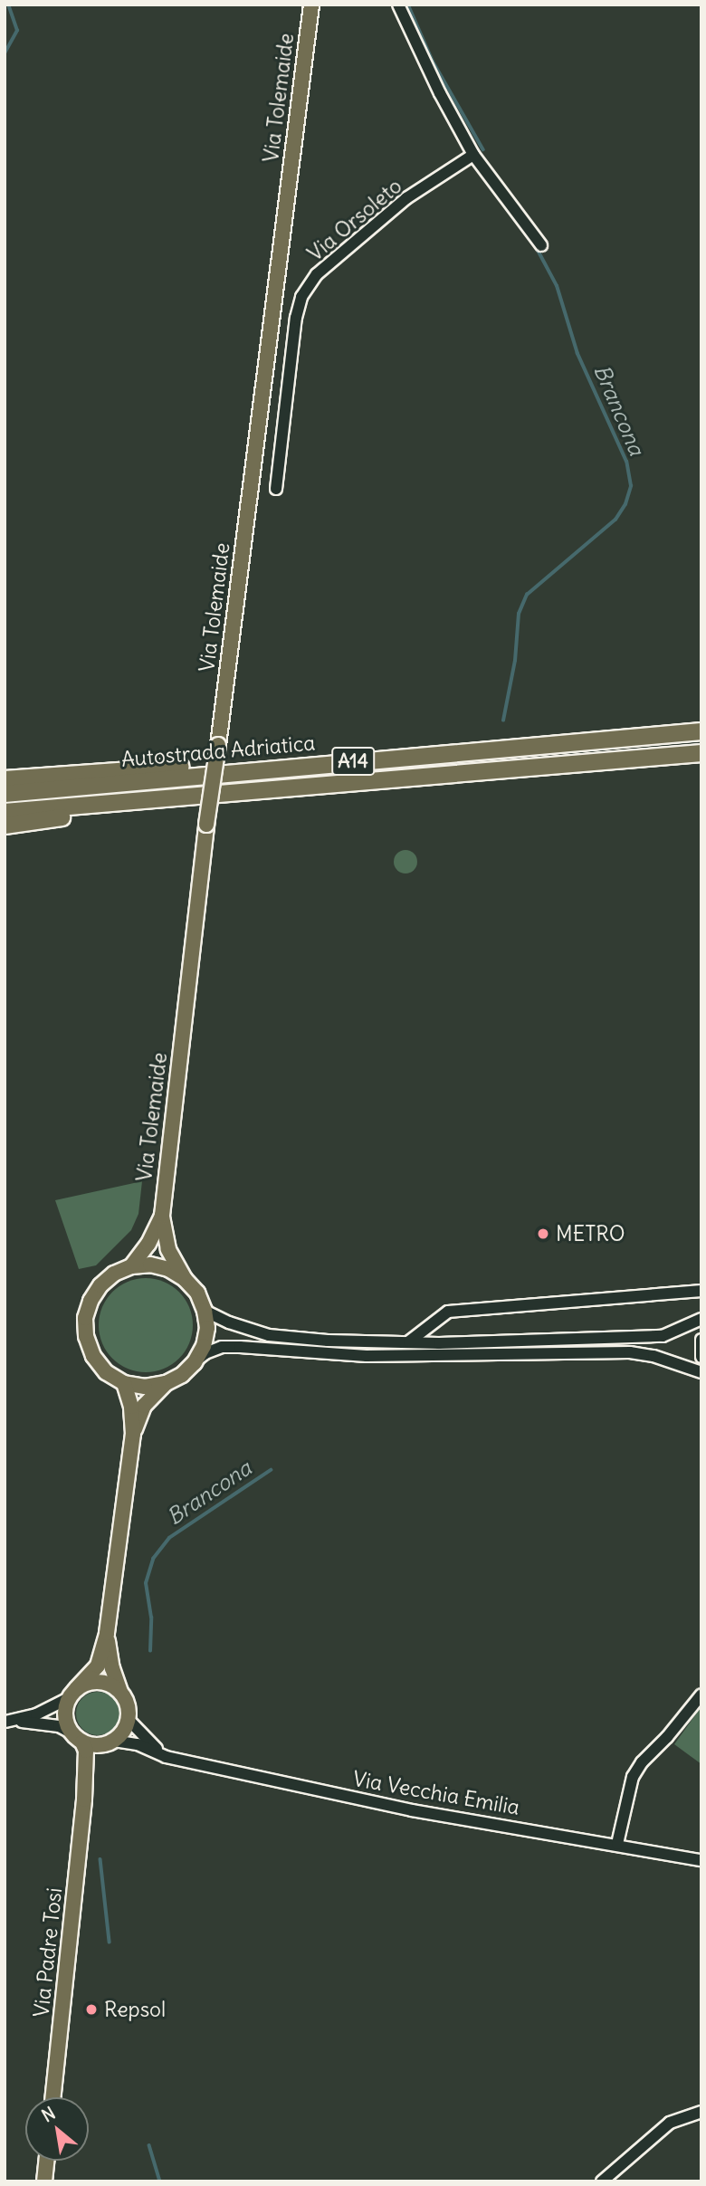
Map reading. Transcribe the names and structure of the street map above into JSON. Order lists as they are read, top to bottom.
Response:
{
  "streets": {
    "highway": ["Autostrada Adriatica", "A14"],
    "main road": ["Via Tolemaide", "Via Padre Tosi"],
    "street": ["Via Orsoleto", "Via Vecchia Emilia"]
  },
  "water": ["Brancona"],
  "places": ["METRO", "Repsol"],
  "north": "top left"
}
